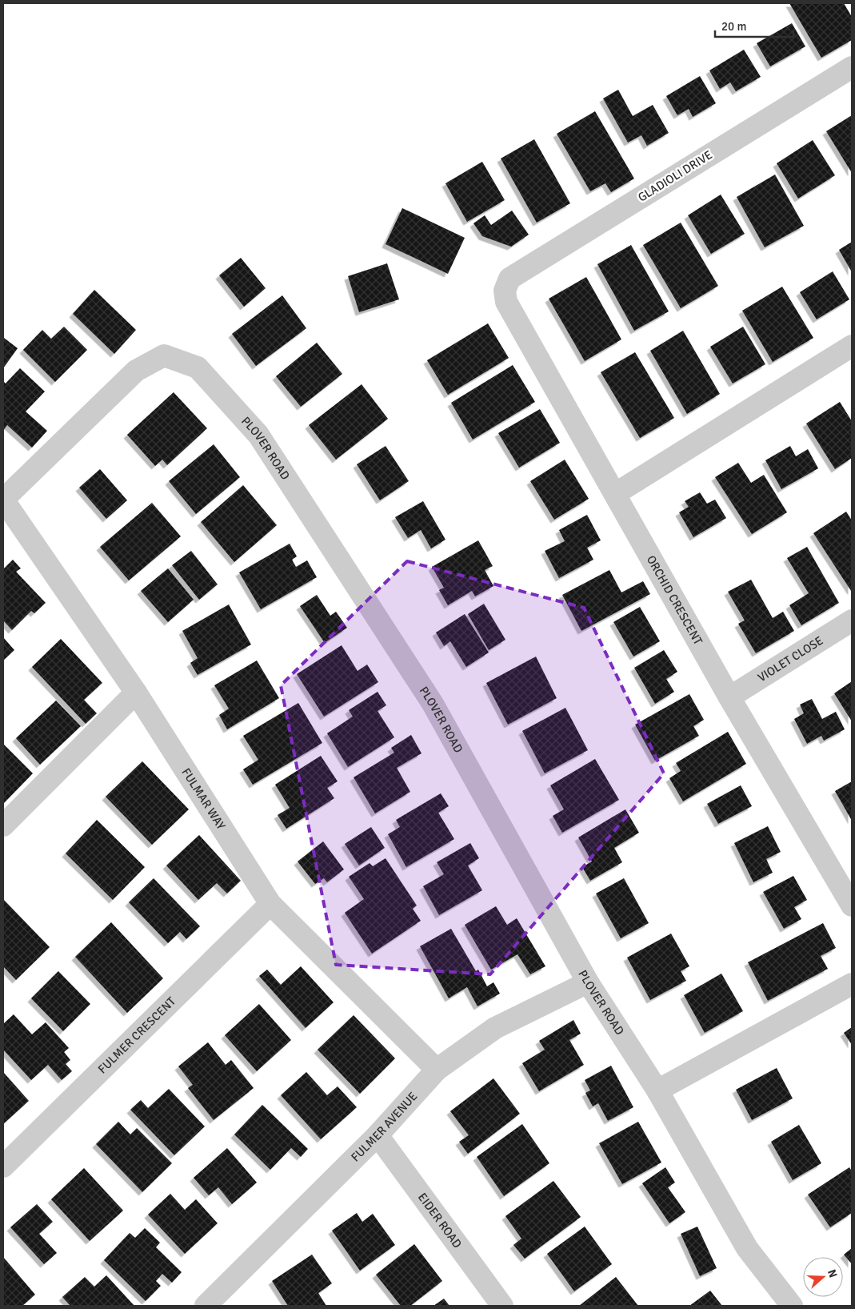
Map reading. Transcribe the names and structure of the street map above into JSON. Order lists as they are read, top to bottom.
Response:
{
  "streets": {
    "street": [
      "GLADIOLI DRIVE",
      "PLOVER ROAD",
      "ORCHID CRESCENT",
      "VIOLET CLOSE",
      "FULMAR WAY",
      "FULMER CRESCENT",
      "FULMER AVENUE",
      "EIDER ROAD"
    ]
  },
  "crossings": [
    ["GLADIOLI DRIVE", "ORCHID CRESCENT"],
    ["PLOVER ROAD", "FULMAR WAY"],
    ["PLOVER ROAD", "FULMER AVENUE"],
    ["ORCHID CRESCENT", "VIOLET CLOSE"],
    ["FULMAR WAY", "FULMER CRESCENT"],
    ["FULMAR WAY", "FULMER AVENUE"],
    ["FULMER AVENUE", "EIDER ROAD"]
  ],
  "scale_bar": "20 m",
  "north": "right"
}
